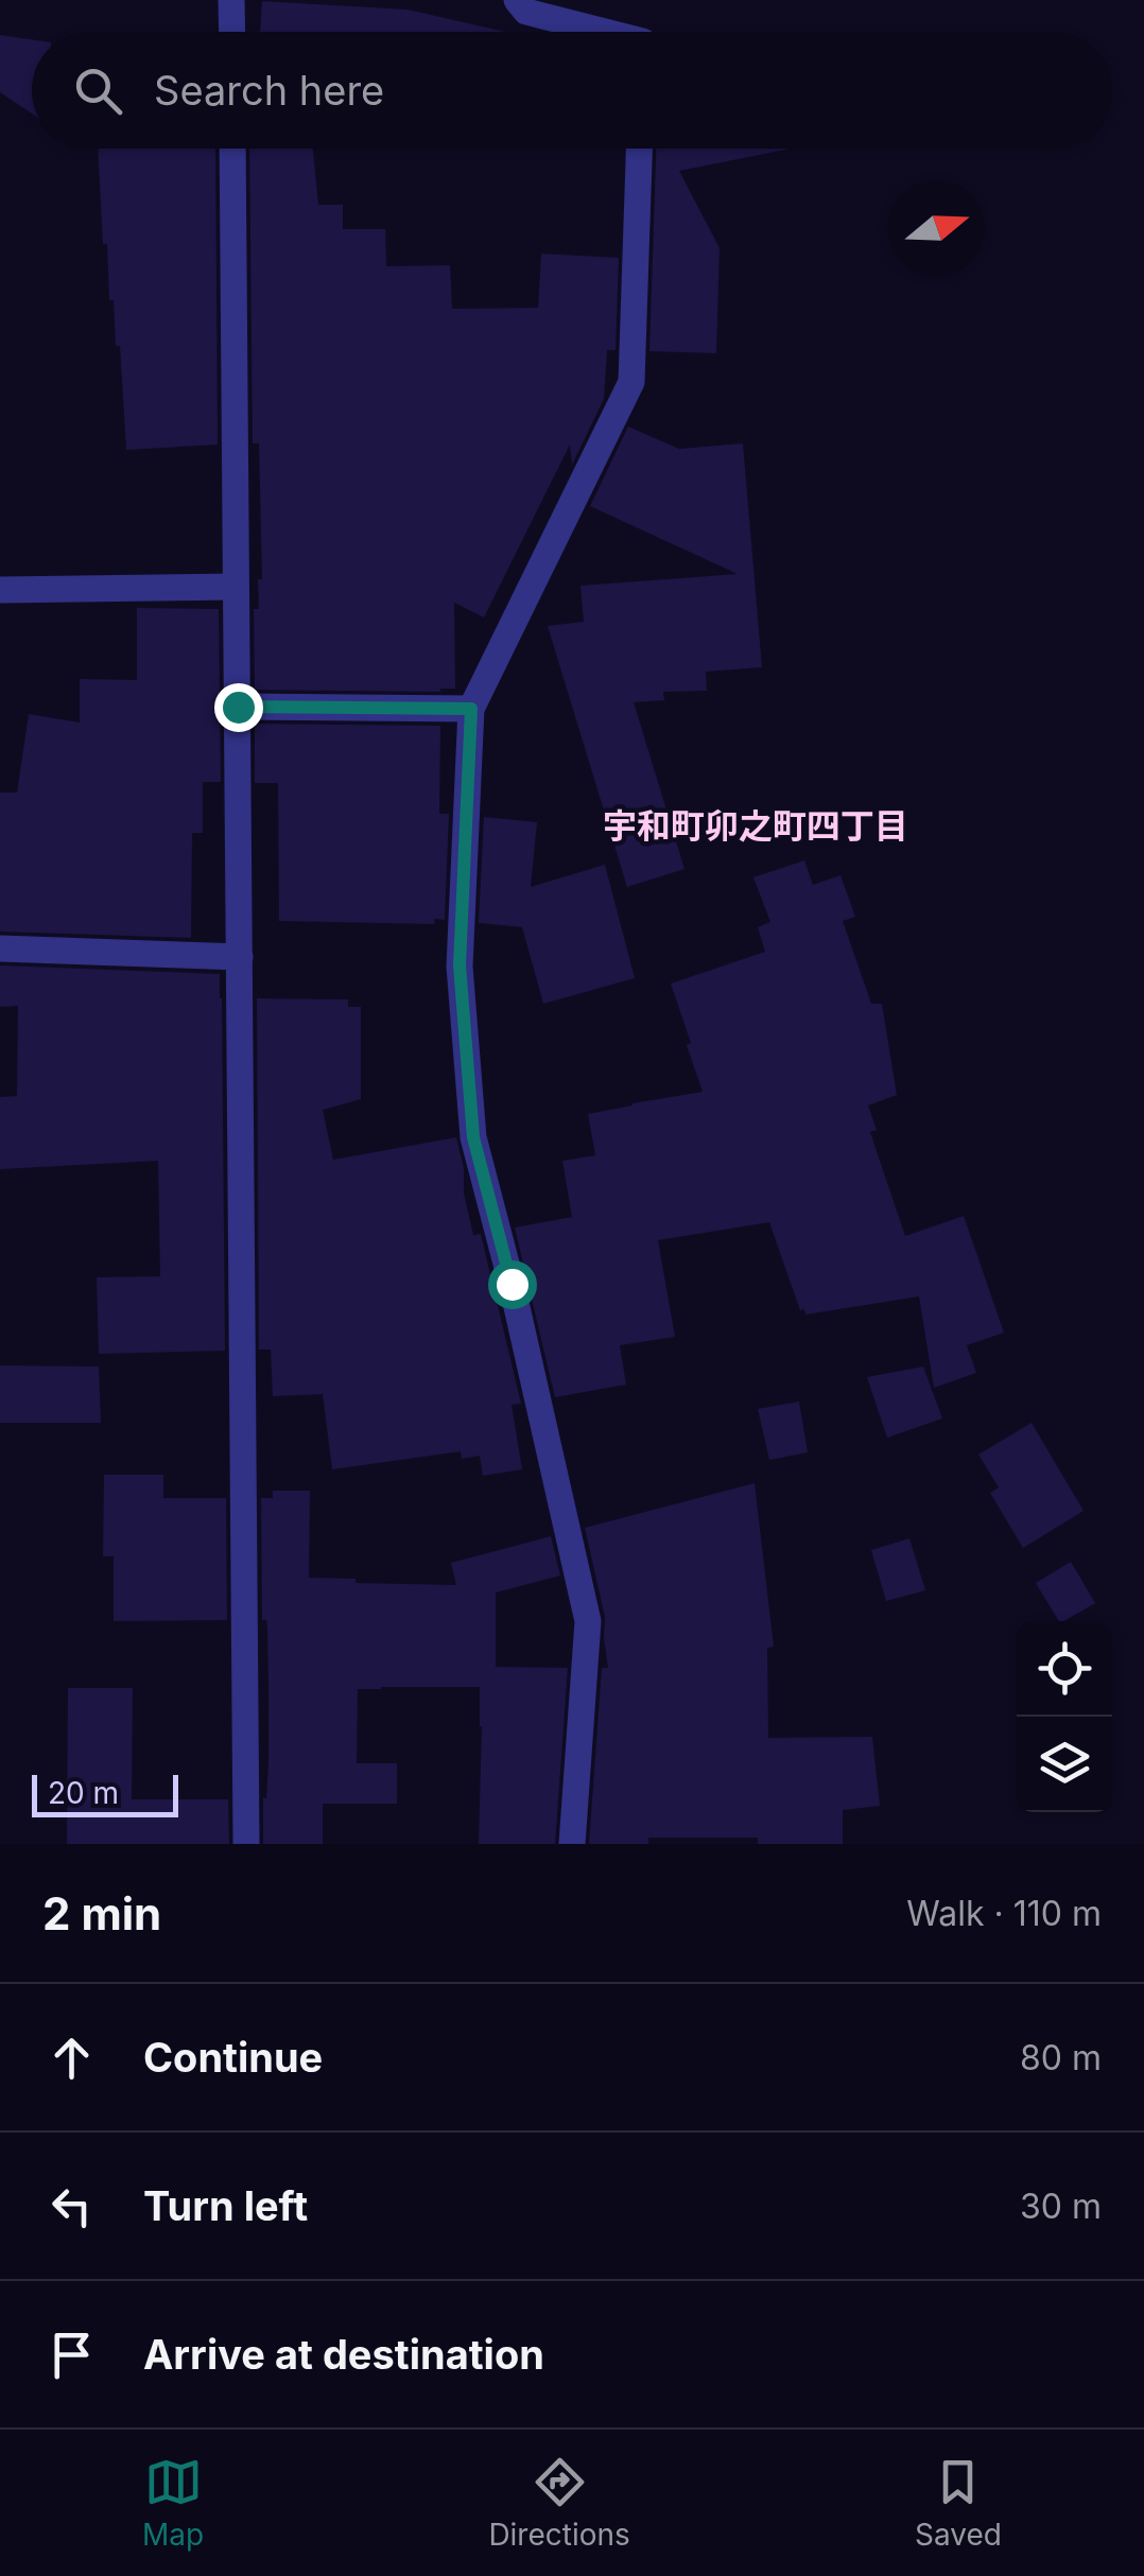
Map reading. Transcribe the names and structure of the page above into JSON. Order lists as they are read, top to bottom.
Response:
{
  "districts": ["宇和町卯之町四丁目"],
  "scale_bar": "20 m",
  "north": "right",
  "page": {
    "search": "Search here",
    "scale": "20 m",
    "heading": ["2 min", "Walk · 110 m"],
    "list": [
      ["Continue", "80 m"],
      ["Turn left", "30 m"],
      "Arrive at destination"
    ],
    "nav": ["Map", "Directions", "Saved"]
  }
}
